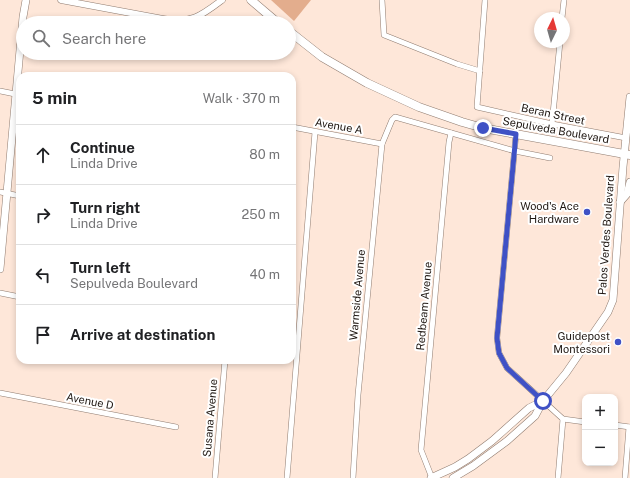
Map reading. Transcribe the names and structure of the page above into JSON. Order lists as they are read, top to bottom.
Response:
{
  "streets": {
    "main road": ["Sepulveda Boulevard", "Palos Verdes Boulevard"],
    "street": [
      "Beran Street",
      "Avenue A",
      "Warmside Avenue",
      "Redbeam Avenue",
      "Avenue D",
      "Susana Avenue"
    ]
  },
  "crossings": [
    ["Beran Street", "Palos Verdes Boulevard"],
    ["Avenue A", "Warmside Avenue"],
    ["Sepulveda Boulevard", "Palos Verdes Boulevard"],
    ["Palos Verdes Boulevard", "Redbeam Avenue"],
    ["Warmside Avenue", "Redbeam Avenue"]
  ],
  "places": ["Wood's Ace Hardware", "Guidepost Montessori"],
  "north": "top",
  "page": {
    "search": "Search here",
    "heading": ["5 min", "Walk · 370 m"],
    "list": [
      ["Continue", "Linda Drive", "80 m"],
      ["Turn right", "Linda Drive", "250 m"],
      ["Turn left", "Sepulveda Boulevard", "40 m"],
      "Arrive at destination"
    ],
    "map_buttons": ["+", "−"]
  }
}
